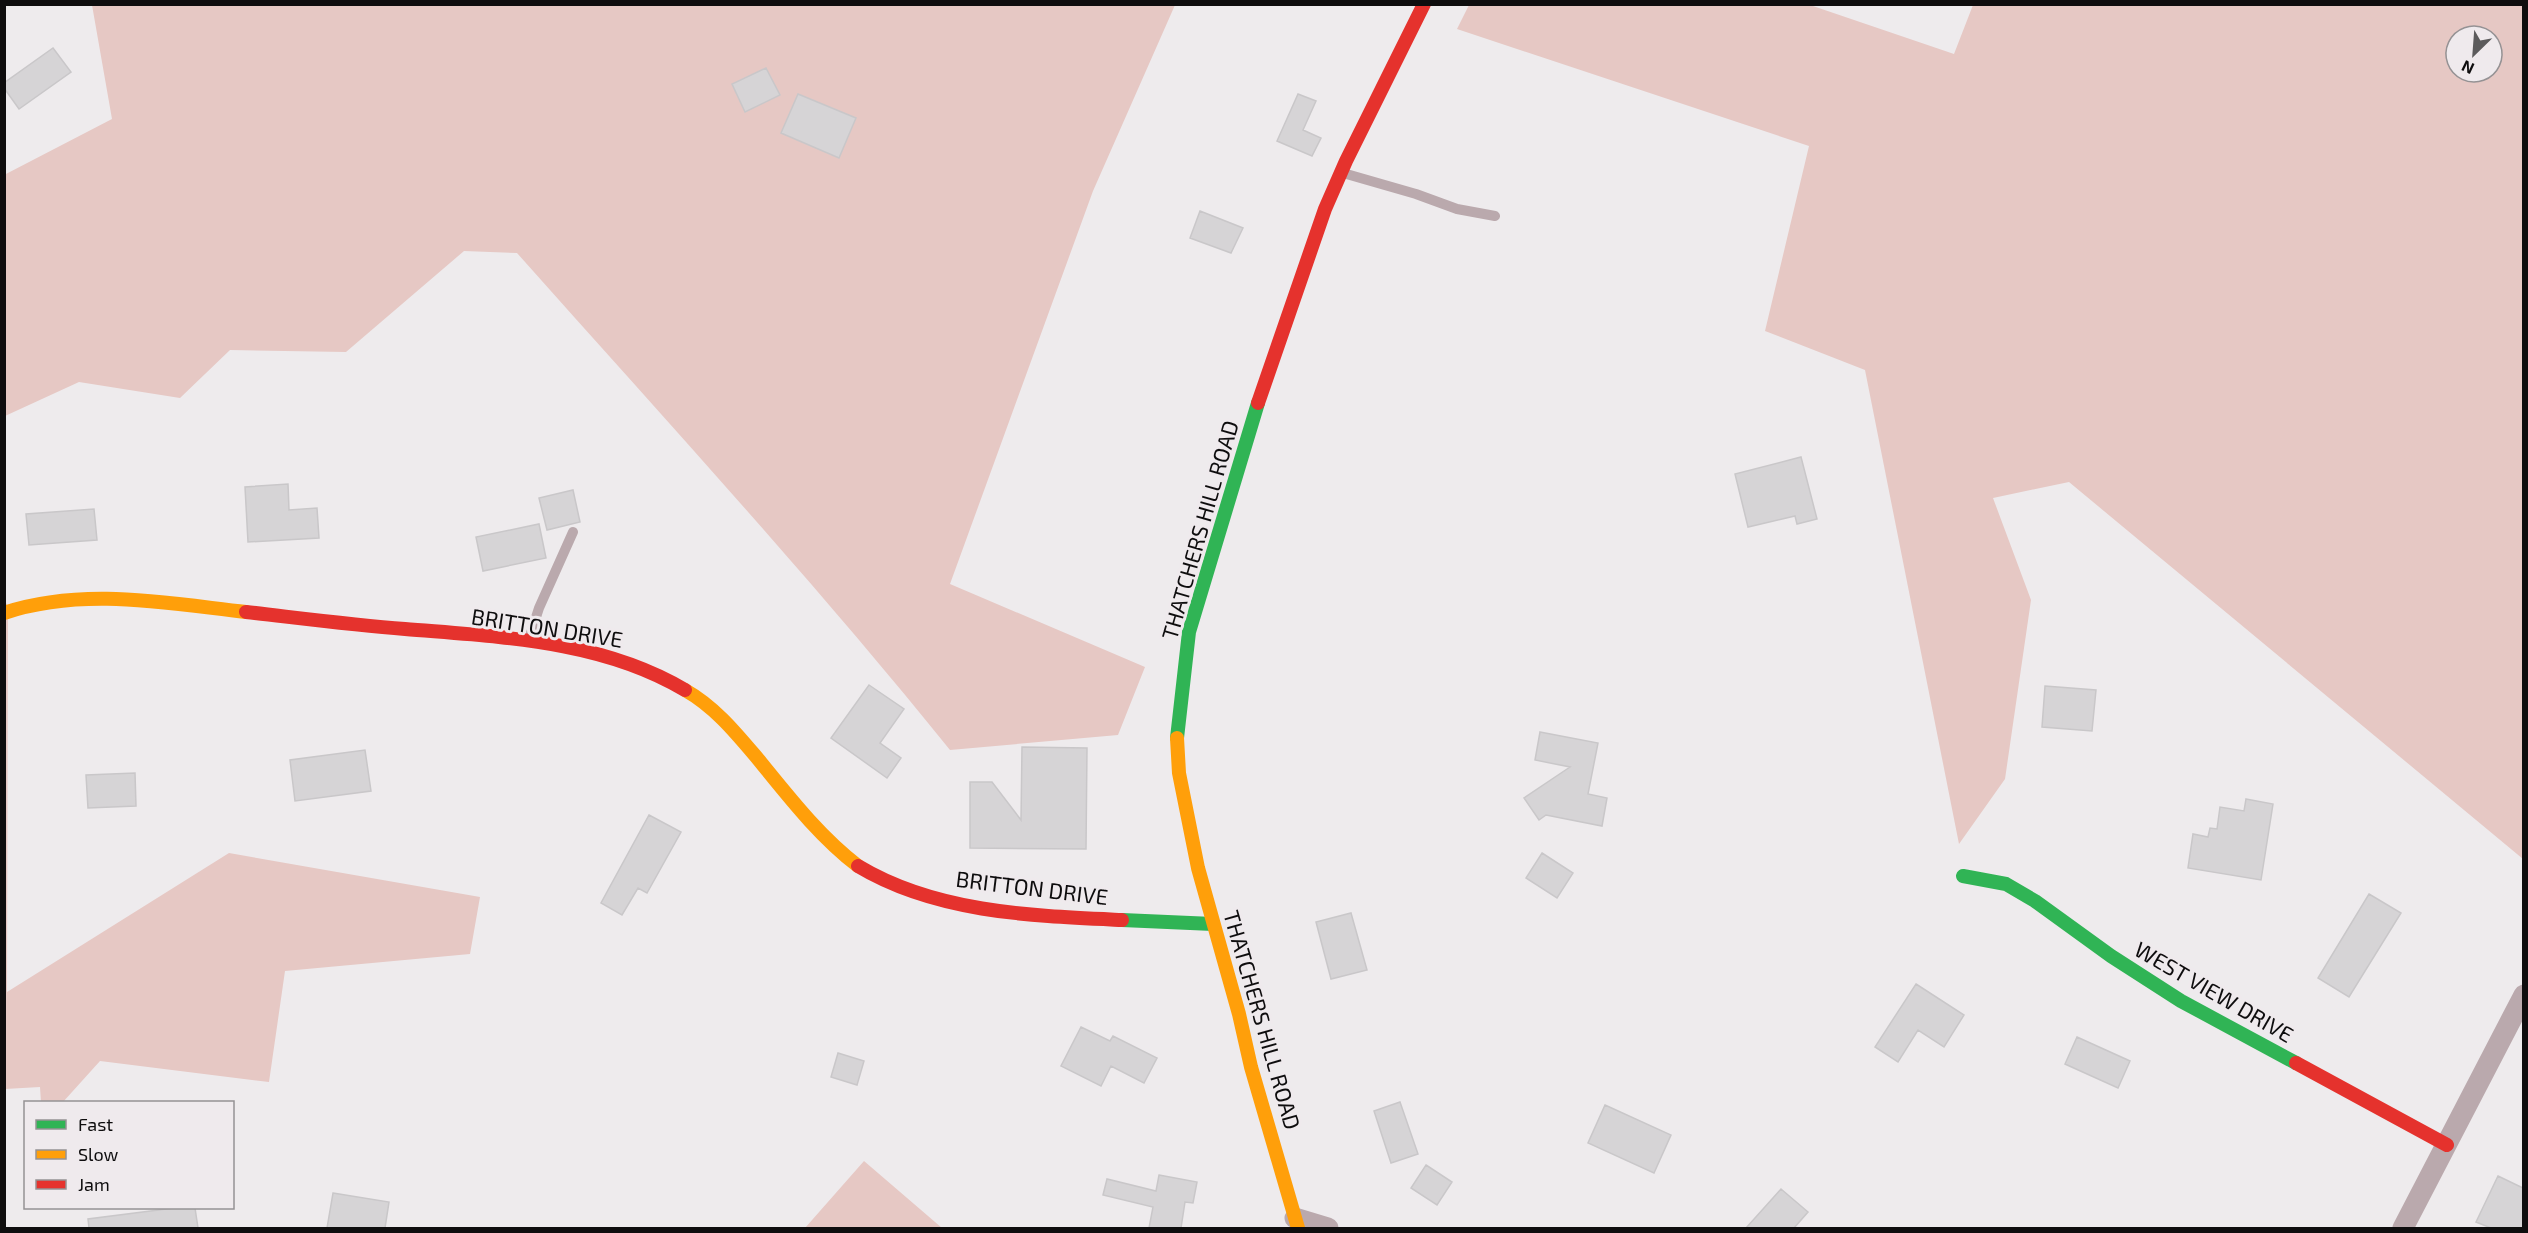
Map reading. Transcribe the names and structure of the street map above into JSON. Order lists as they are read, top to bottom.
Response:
{
  "streets": {
    "street": ["THATCHERS HILL ROAD", "BRITTON DRIVE", "WEST VIEW DRIVE"]
  },
  "crossings": [
    ["THATCHERS HILL ROAD", "BRITTON DRIVE"]
  ],
  "legend": ["Fast", "Slow", "Jam"],
  "north": "bottom left"
}
